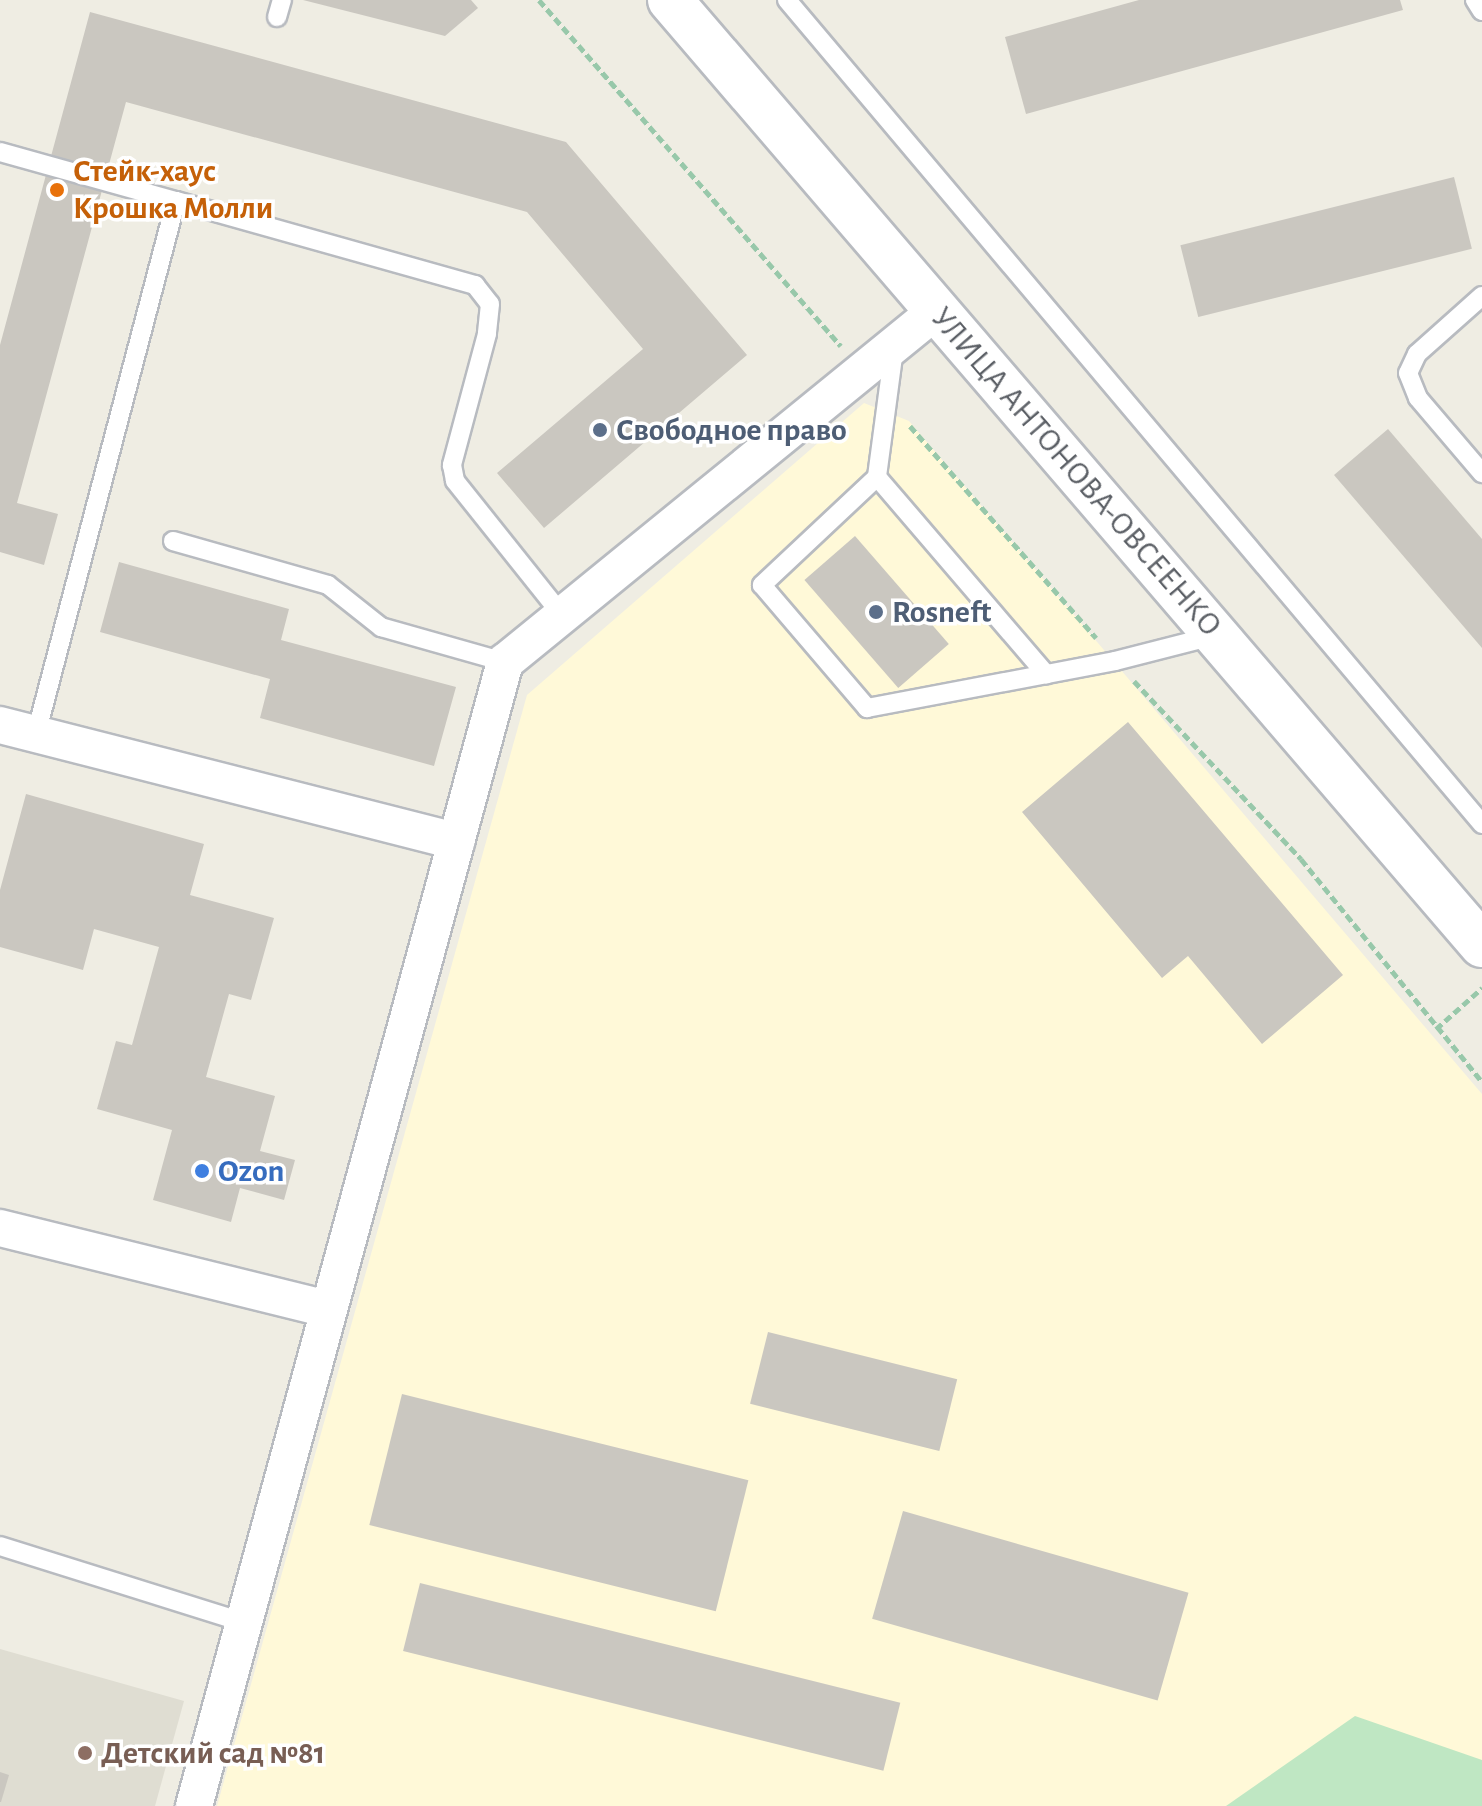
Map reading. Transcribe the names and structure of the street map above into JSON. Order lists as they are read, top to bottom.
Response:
{
  "streets": {
    "main road": ["УЛИЦА АНТОНОВА-ОВСЕЕНКО"]
  },
  "places": [
    "Стейк-хаус Крошка Молли",
    "Свободное право",
    "Rosneft",
    "Ozon",
    "Детский сад №81"
  ]
}
